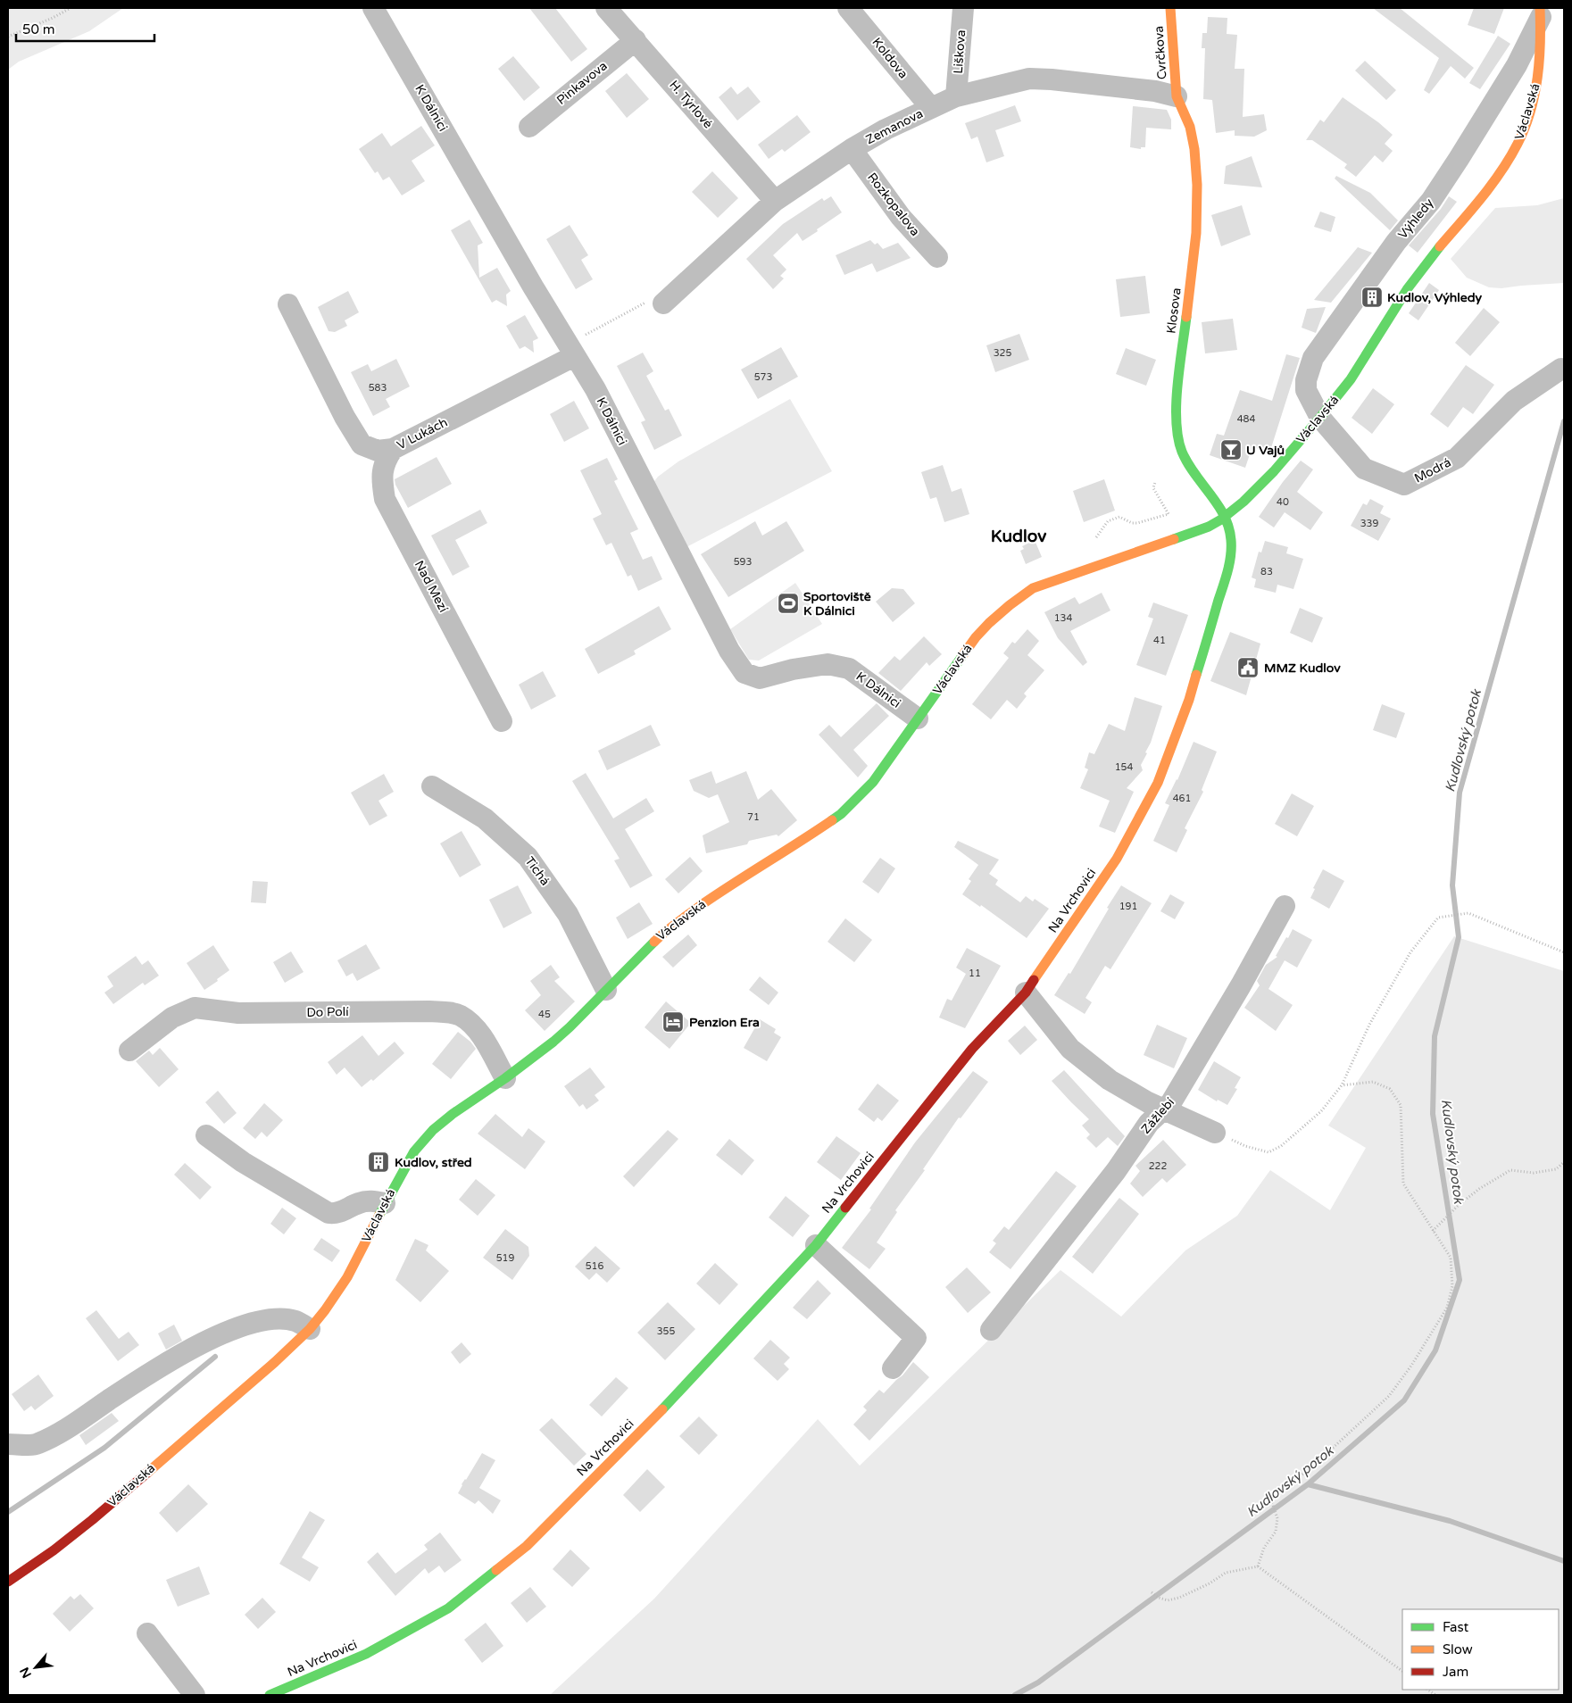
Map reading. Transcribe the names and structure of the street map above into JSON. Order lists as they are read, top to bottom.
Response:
{
  "streets": {
    "street": [
      "Liškova",
      "Cvrčkova",
      "Koldova",
      "Pinkavova",
      "H. Týrlové",
      "K Dálnici",
      "Václavská",
      "Zemanova",
      "Rozkopalova",
      "Výhledy",
      "Klosova",
      "V Lukách",
      "Modrá",
      "Nad Mezí",
      "Tichá",
      "Na Vrchovici",
      "Do Polí",
      "Zážlebí"
    ]
  },
  "crossings": [
    ["Liškova", "Zemanova"],
    ["Cvrčkova", "Zemanova"],
    ["Cvrčkova", "Klosova"],
    ["Koldova", "Zemanova"],
    ["Pinkavova", "H. Týrlové"],
    ["H. Týrlové", "Zemanova"],
    ["K Dálnici", "Václavská"],
    ["K Dálnici", "V Lukách"],
    ["Václavská", "Výhledy"],
    ["Václavská", "Klosova"],
    ["Václavská", "Modrá"],
    ["Václavská", "Tichá"],
    ["Václavská", "Na Vrchovici"],
    ["Václavská", "Do Polí"],
    ["Zemanova", "Rozkopalova"],
    ["Zemanova", "Klosova"],
    ["Výhledy", "Modrá"],
    ["Klosova", "Na Vrchovici"],
    ["V Lukách", "Nad Mezí"]
  ],
  "districts": ["Kudlov"],
  "water": ["Kudlovský potok"],
  "places": {
    "building": ["Kudlov, Výhledy", "Kudlov, střed"],
    "bar": ["U Vajů"],
    "sports": ["Sportoviště K Dálnici"],
    "public building": ["MMZ Kudlov"],
    "hotel": ["Penzion Era"]
  },
  "house_numbers": [
    "325",
    "573",
    "583",
    "484",
    "40",
    "339",
    "593",
    "83",
    "134",
    "41",
    "154",
    "461",
    "71",
    "191",
    "11",
    "45",
    "222",
    "519",
    "516",
    "355"
  ],
  "legend": ["Fast", "Slow", "Jam"],
  "scale_bar": "50 m",
  "north": "bottom left"
}
